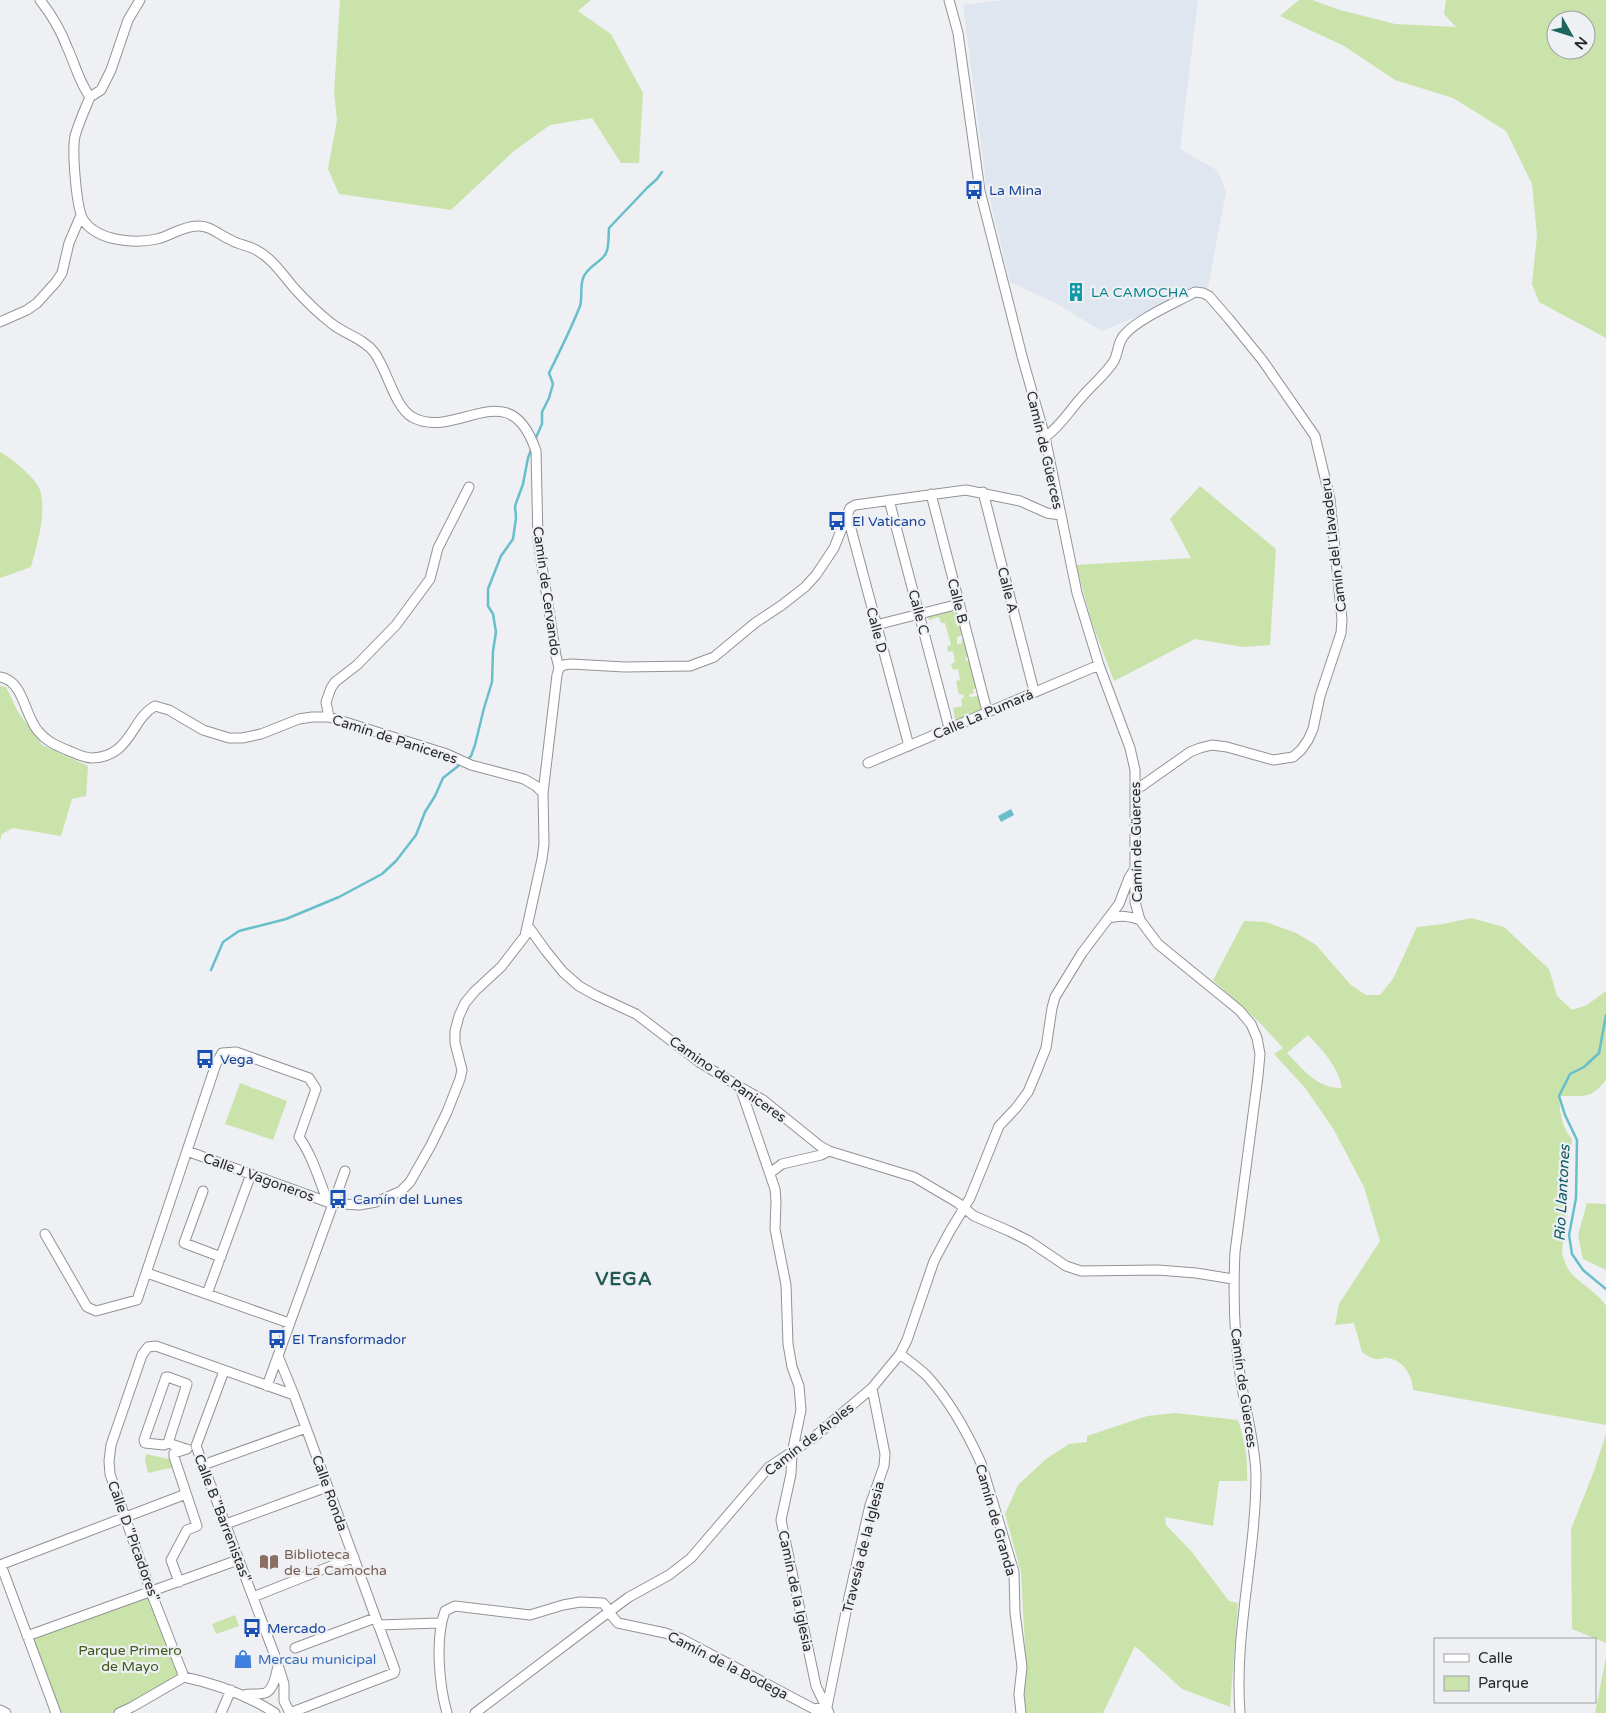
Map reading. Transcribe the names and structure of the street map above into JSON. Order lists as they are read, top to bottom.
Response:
{
  "streets": {
    "street": [
      "Camín de Güerces",
      "Camín del Llavaderu",
      "Calle A",
      "Camín de Cervando",
      "Calle B",
      "Calle C",
      "Calle D",
      "Calle La Pumará",
      "Camín de Paniceres",
      "Camino de Paniceres",
      "Calle J Vagoneros",
      "Camín de Aroles",
      "Calle Ronda",
      "Calle B \"Barrenistas\"",
      "Camín de Granda",
      "Calle D \"Picadores\"",
      "Travesía de la Iglesia",
      "Camín de la Iglesia",
      "Camín de la Bodega"
    ]
  },
  "crossings": [
    ["Camín de Güerces", "Camín del Llavaderu"],
    ["Camín de Güerces", "Calle La Pumará"],
    ["Camín de Güerces", "Camino de Paniceres"],
    ["Camín de Güerces", "Camín de Aroles"],
    ["Camín de Cervando", "Camín de Paniceres"],
    ["Calle D", "Calle La Pumará"],
    ["Camino de Paniceres", "Calle J Vagoneros"],
    ["Camino de Paniceres", "Camín de Aroles"],
    ["Camino de Paniceres", "Camín de la Iglesia"],
    ["Camín de Aroles", "Camín de Granda"],
    ["Camín de Aroles", "Travesía de la Iglesia"],
    ["Camín de Aroles", "Camín de la Iglesia"],
    ["Camín de Aroles", "Camín de la Bodega"],
    ["Calle Ronda", "Calle B \"Barrenistas\""],
    ["Calle B \"Barrenistas\"", "Calle D \"Picadores\""],
    ["Travesía de la Iglesia", "Camín de la Iglesia"],
    ["Travesía de la Iglesia", "Camín de la Bodega"],
    ["Camín de la Iglesia", "Camín de la Bodega"]
  ],
  "districts": ["VEGA"],
  "water": ["Rio Llantones"],
  "parks": ["Parque Primero de Mayo"],
  "places": {
    "bus stop": [
      "La Mina",
      "El Vaticano",
      "Vega",
      "Camín del Lunes",
      "El Transformador",
      "Mercado"
    ],
    "building": ["LA CAMOCHA"],
    "library": ["Biblioteca de La Camocha"],
    "shop": ["Mercau municipal"]
  },
  "legend": ["Calle", "Parque"],
  "north": "bottom right"
}
